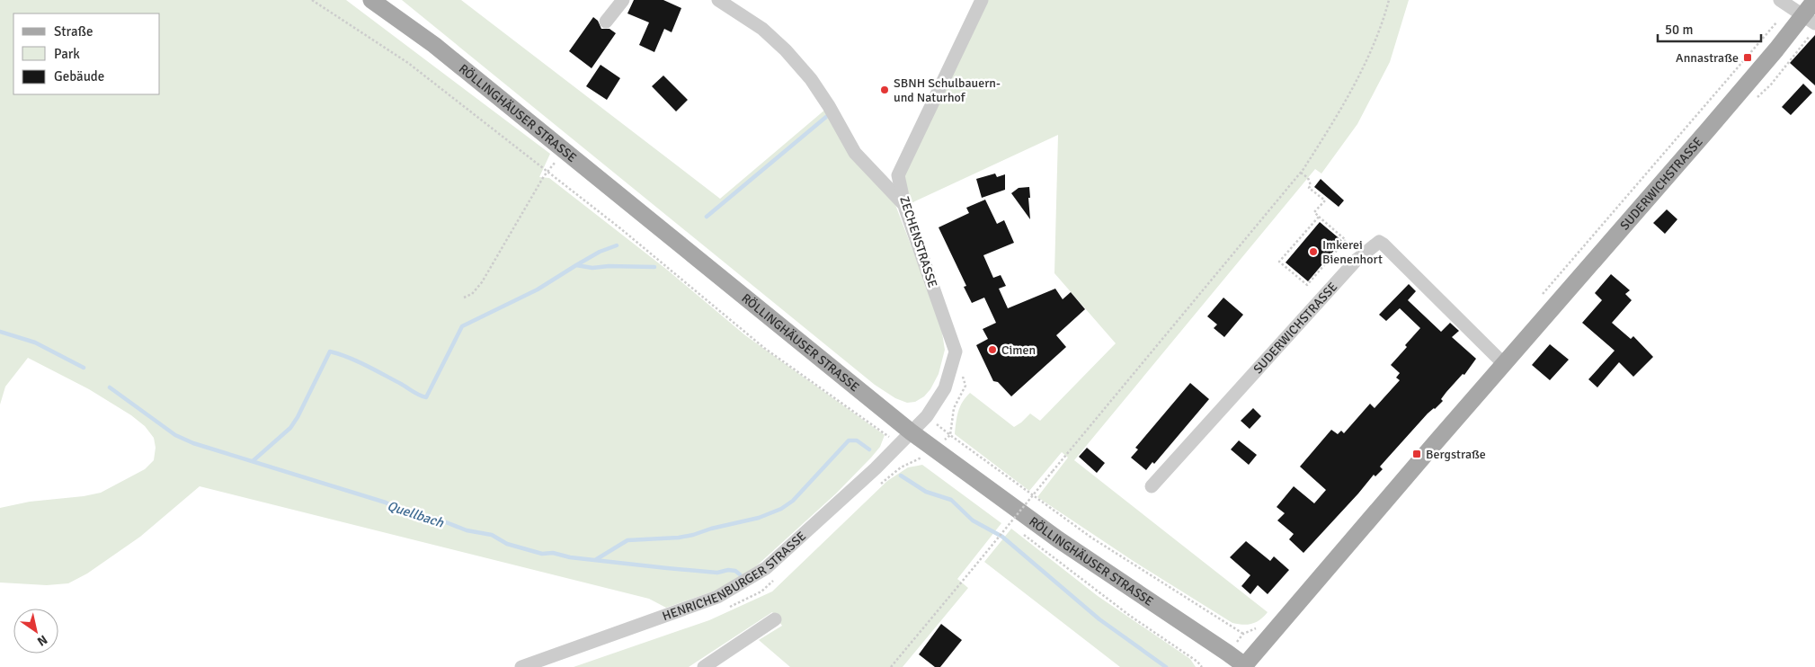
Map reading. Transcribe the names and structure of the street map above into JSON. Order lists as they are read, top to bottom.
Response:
{
  "streets": {
    "main road": ["RÖLLINGHÄUSER STRASSE", "SUDERWICHSTRASSE"],
    "street": ["ZECHENSTRASSE", "HENRICHENBURGER STRASSE"]
  },
  "crossings": [
    ["RÖLLINGHÄUSER STRASSE", "SUDERWICHSTRASSE"],
    ["RÖLLINGHÄUSER STRASSE", "HENRICHENBURGER STRASSE"]
  ],
  "water": ["Quellbach"],
  "places": {
    "transit": ["Annastraße", "Bergstraße"],
    "other": ["SBNH Schulbauern- und Naturhof", "Imkerei Bienenhort", "Cimen"]
  },
  "legend": ["Straße", "Park", "Gebäude"],
  "scale_bar": "50 m",
  "north": "bottom right"
}
